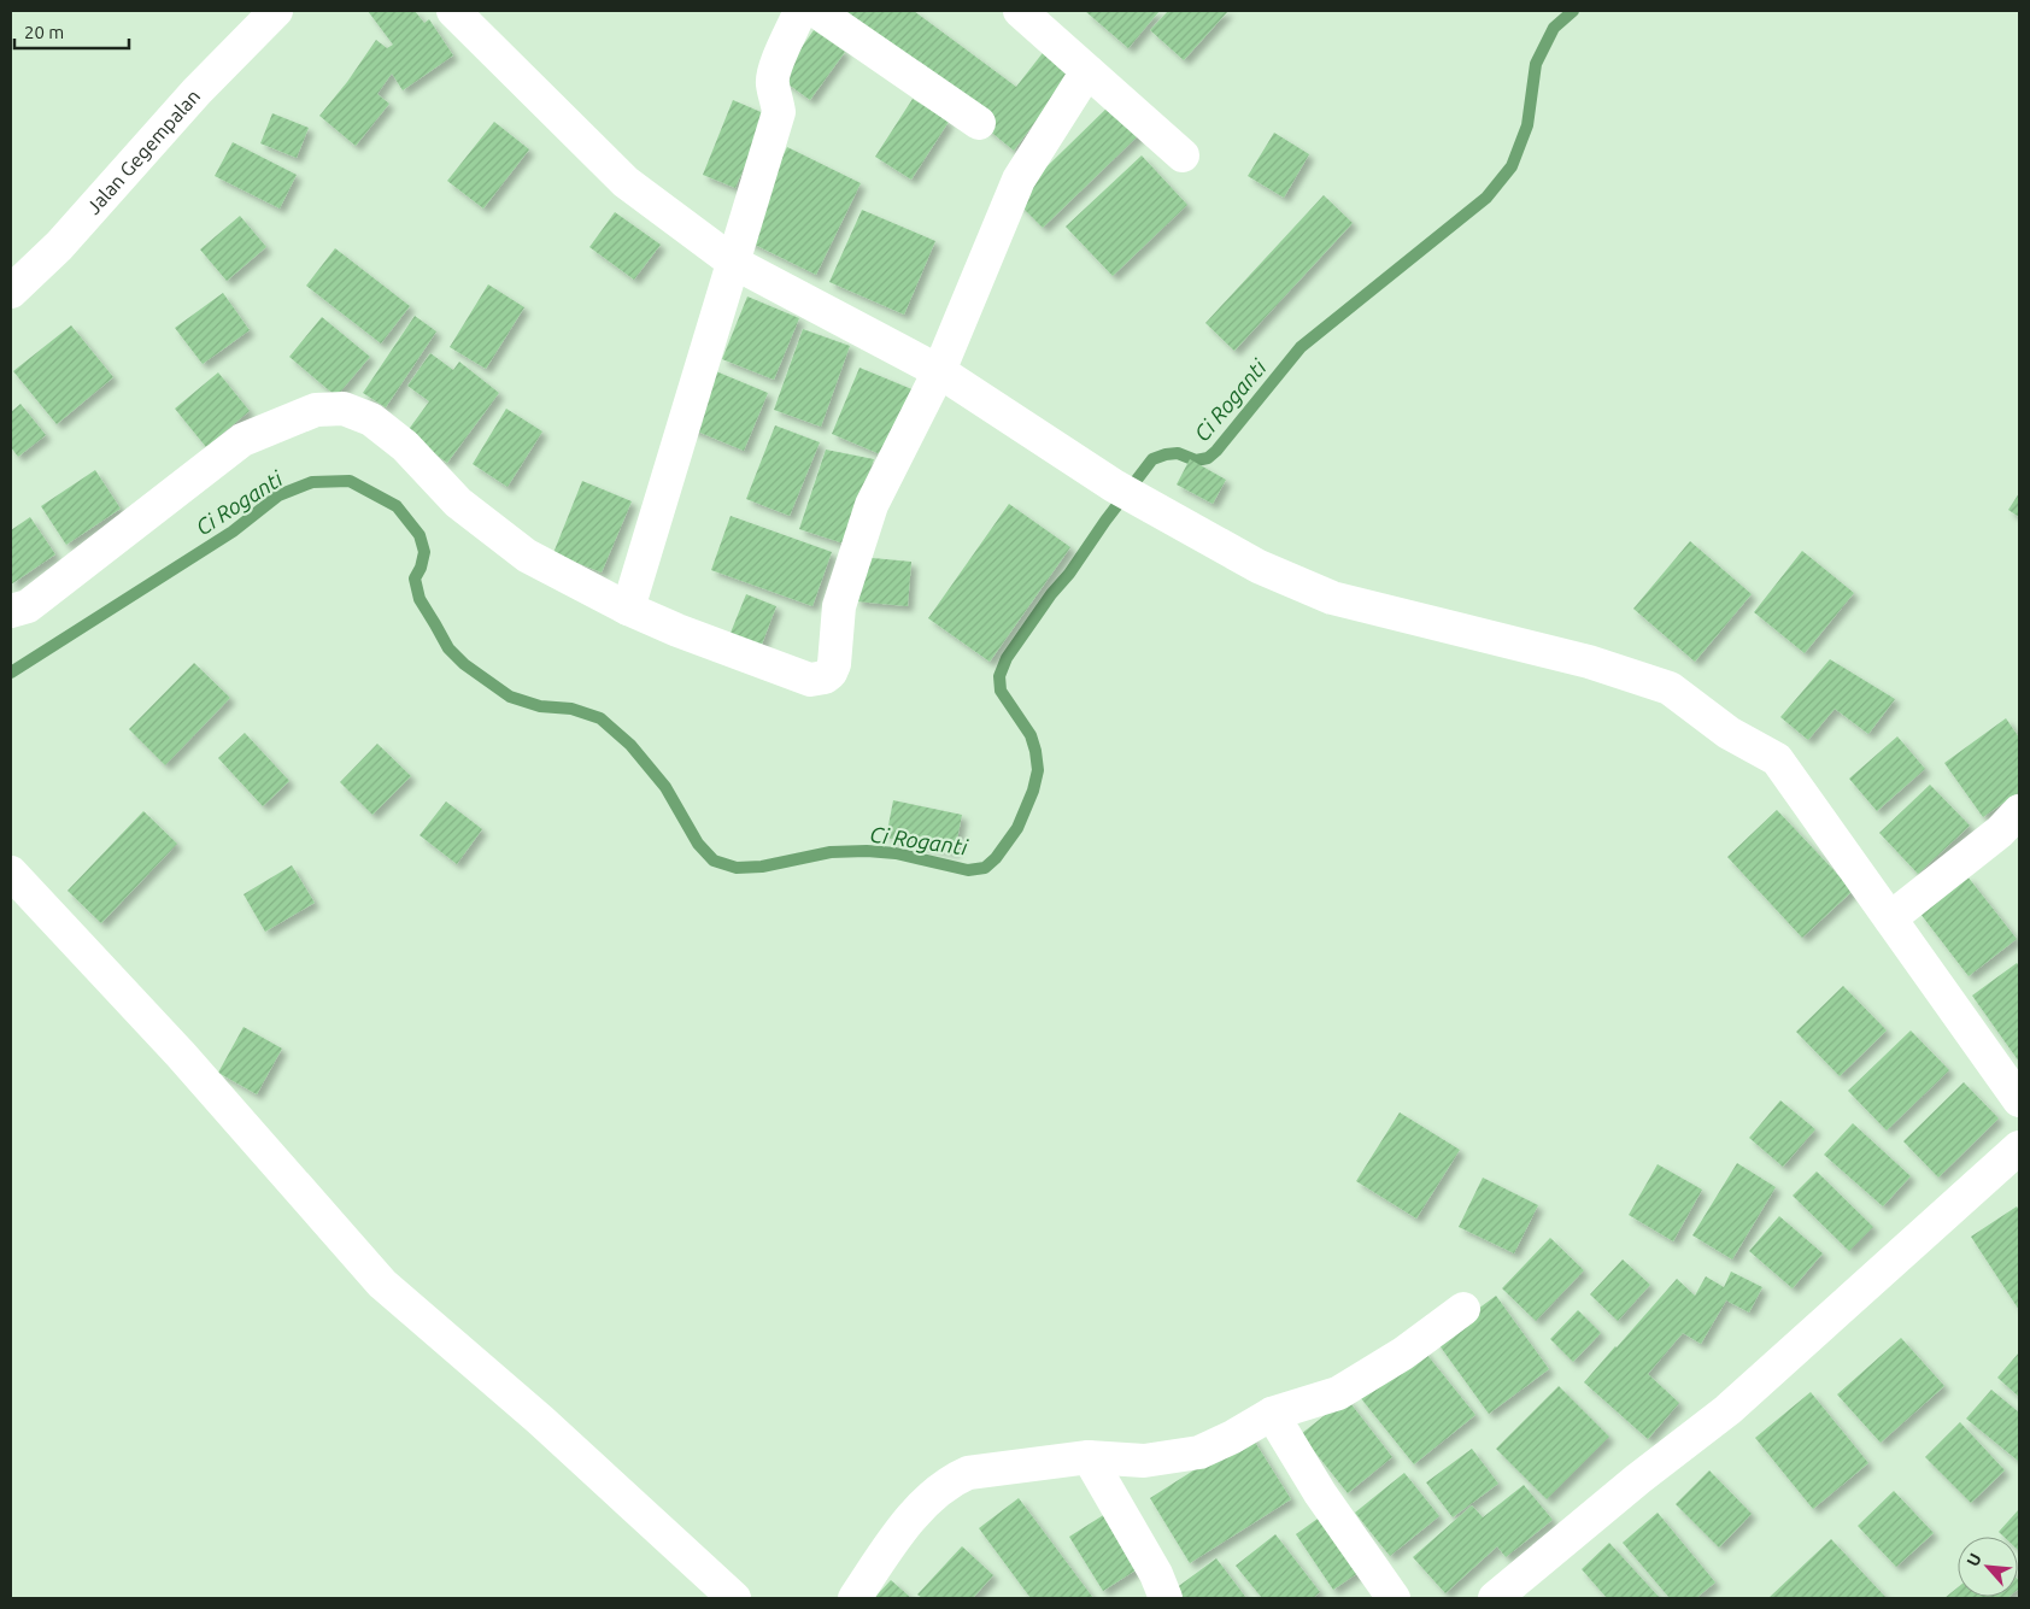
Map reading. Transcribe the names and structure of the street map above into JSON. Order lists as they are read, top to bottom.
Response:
{
  "streets": {
    "street": ["Jalan Gegempalan"]
  },
  "water": ["Ci Roganti"],
  "scale_bar": "20 m",
  "north": "top left"
}
